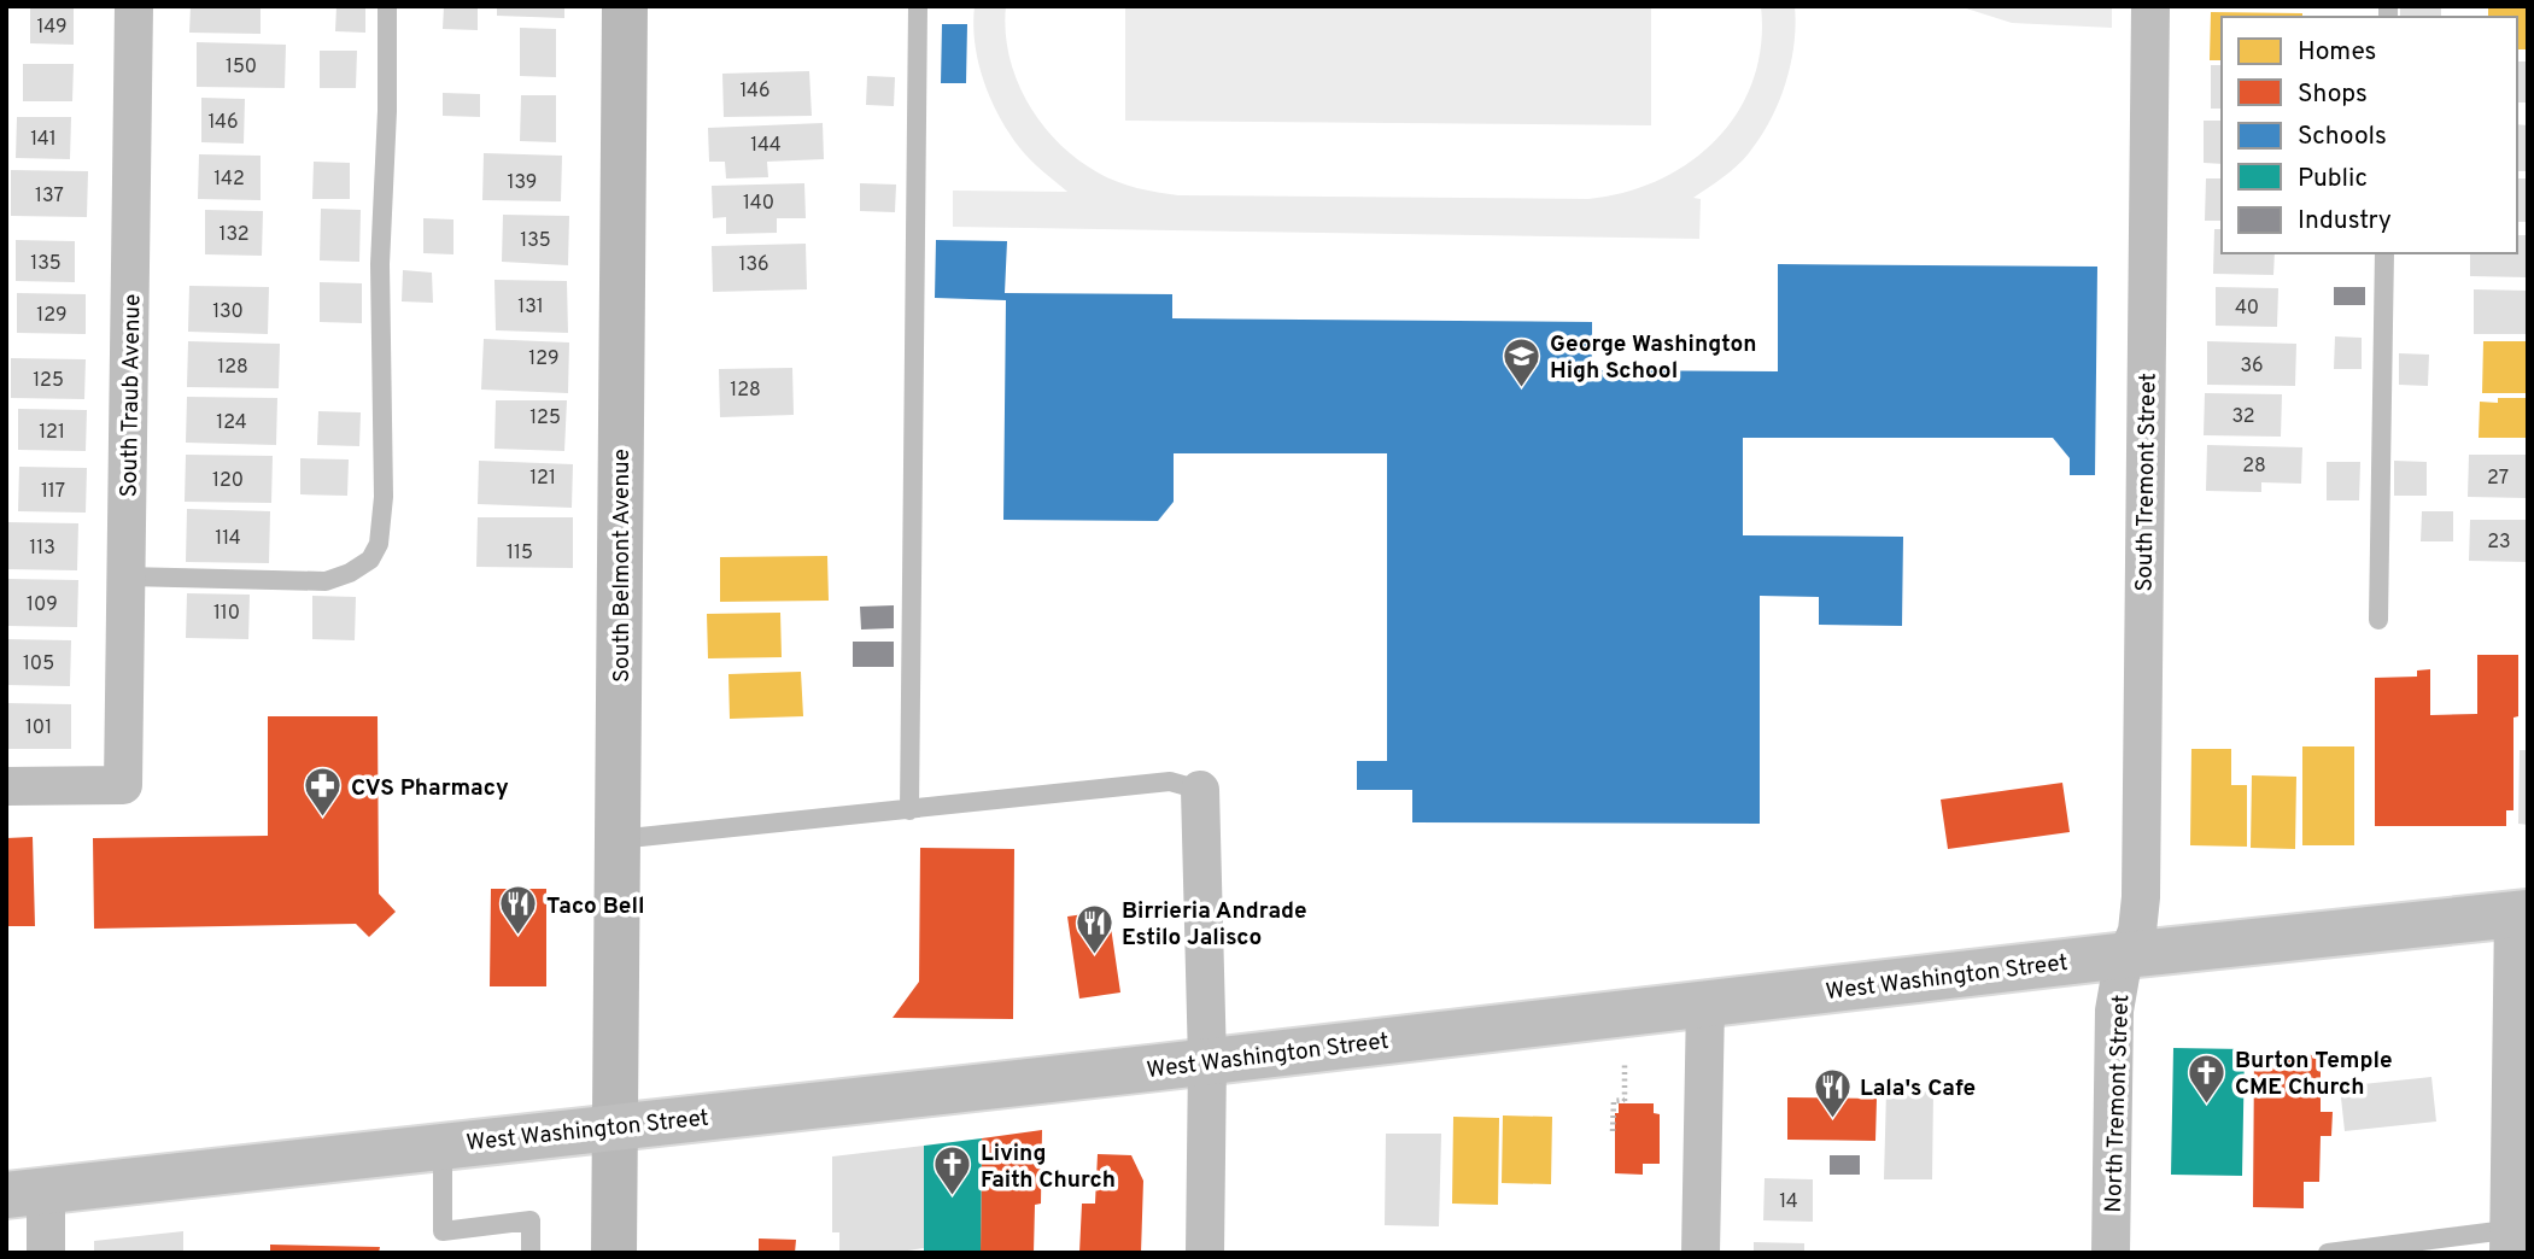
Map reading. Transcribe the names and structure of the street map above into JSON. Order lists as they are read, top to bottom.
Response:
{
  "streets": {
    "main road": ["South Belmont Avenue", "West Washington Street"],
    "street": ["South Traub Avenue", "South Tremont Street", "North Tremont Street"]
  },
  "crossings": [
    ["South Tremont Street", "West Washington Street"],
    ["South Tremont Street", "North Tremont Street"],
    ["South Belmont Avenue", "West Washington Street"],
    ["West Washington Street", "North Tremont Street"]
  ],
  "places": {
    "school or university": ["George Washington High School"],
    "pharmacy": ["CVS Pharmacy"],
    "restaurant": ["Taco Bell", "Birrieria Andrade Estilo Jalisco", "Lala's Cafe"],
    "church": ["Burton Temple CME Church", "Living Faith Church"]
  },
  "house_numbers": [
    "149",
    "150",
    "146",
    "146",
    "141",
    "144",
    "142",
    "139",
    "137",
    "140",
    "132",
    "135",
    "135",
    "136",
    "131",
    "40",
    "130",
    "129",
    "129",
    "36",
    "128",
    "125",
    "128",
    "32",
    "125",
    "124",
    "121",
    "28",
    "121",
    "27",
    "120",
    "117",
    "114",
    "23",
    "113",
    "115",
    "109",
    "110",
    "105",
    "101",
    "14"
  ],
  "legend": [
    "Homes",
    "Shops",
    "Schools",
    "Public",
    "Industry"
  ]
}
